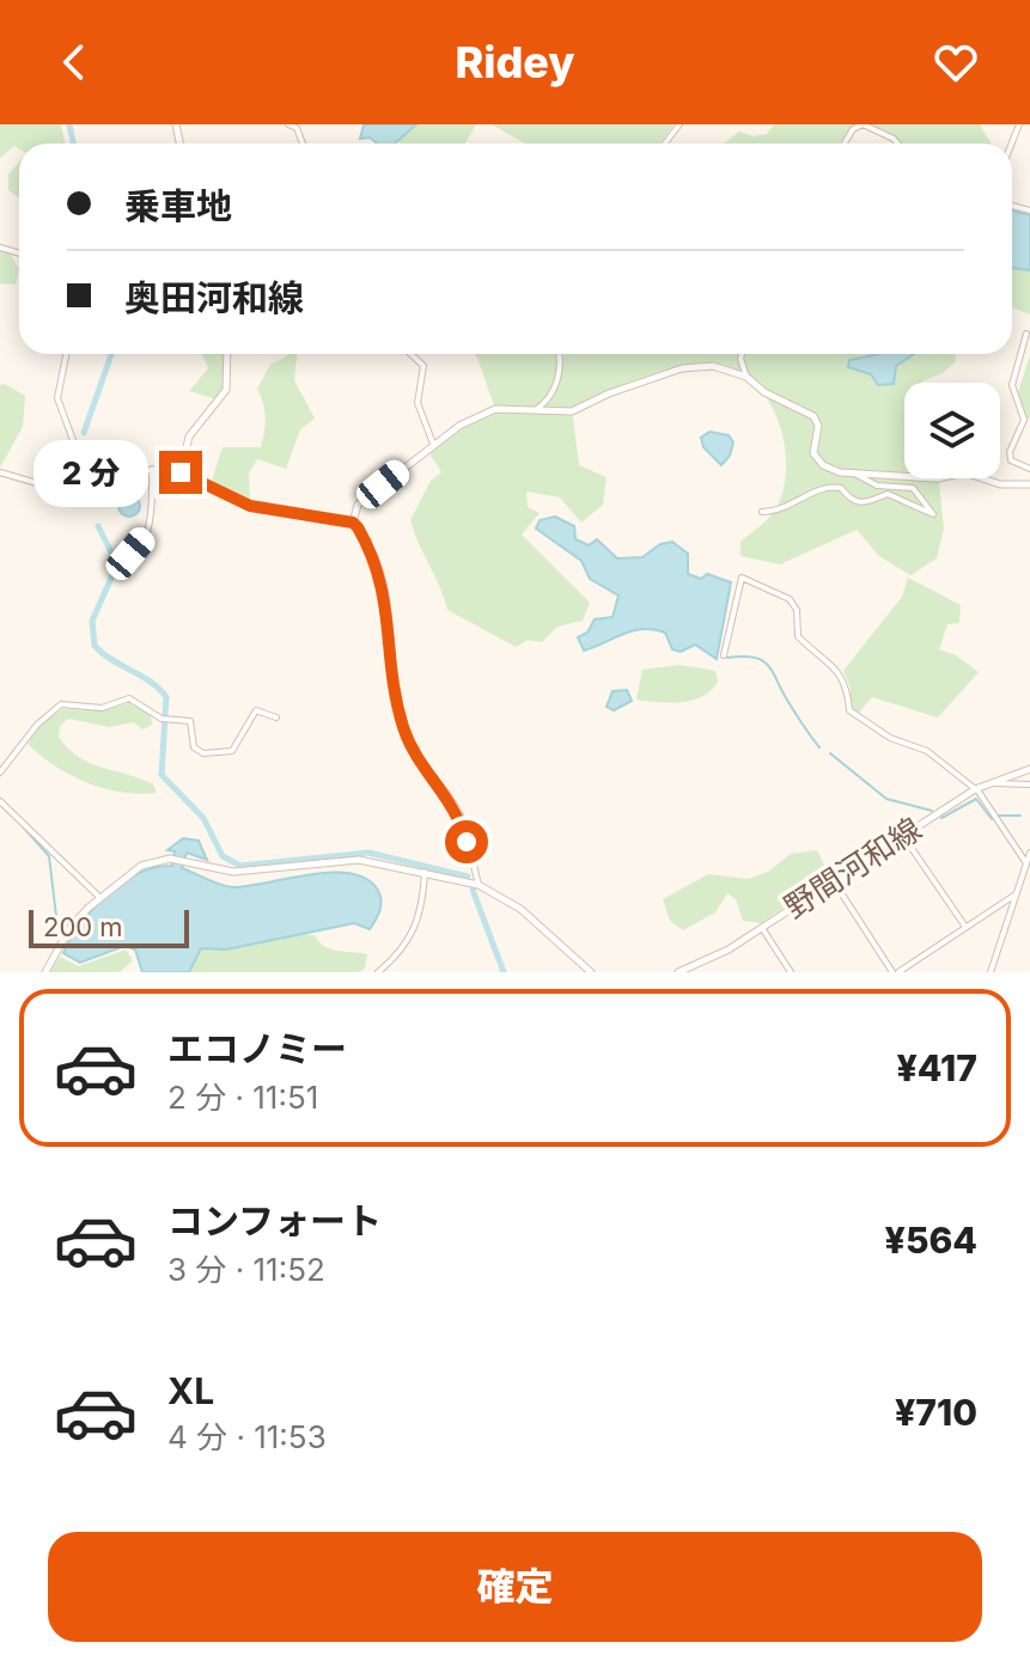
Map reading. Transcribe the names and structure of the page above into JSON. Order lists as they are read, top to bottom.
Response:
{
  "streets": {
    "main road": ["野間河和線"]
  },
  "scale_bar": "200 m",
  "page": {
    "header": "Ridey",
    "banner": ["乗車地", "奥田河和線"],
    "bubble": "2 分",
    "scale": "200 m",
    "list": [
      {
        "name": "エコノミー",
        "note": "2 分 · 11:51",
        "value": "¥417"
      },
      {
        "name": "コンフォート",
        "note": "3 分 · 11:52",
        "value": "¥564"
      },
      {
        "name": "XL",
        "note": "4 分 · 11:53",
        "value": "¥710"
      }
    ],
    "buttons": "確定"
  }
}
